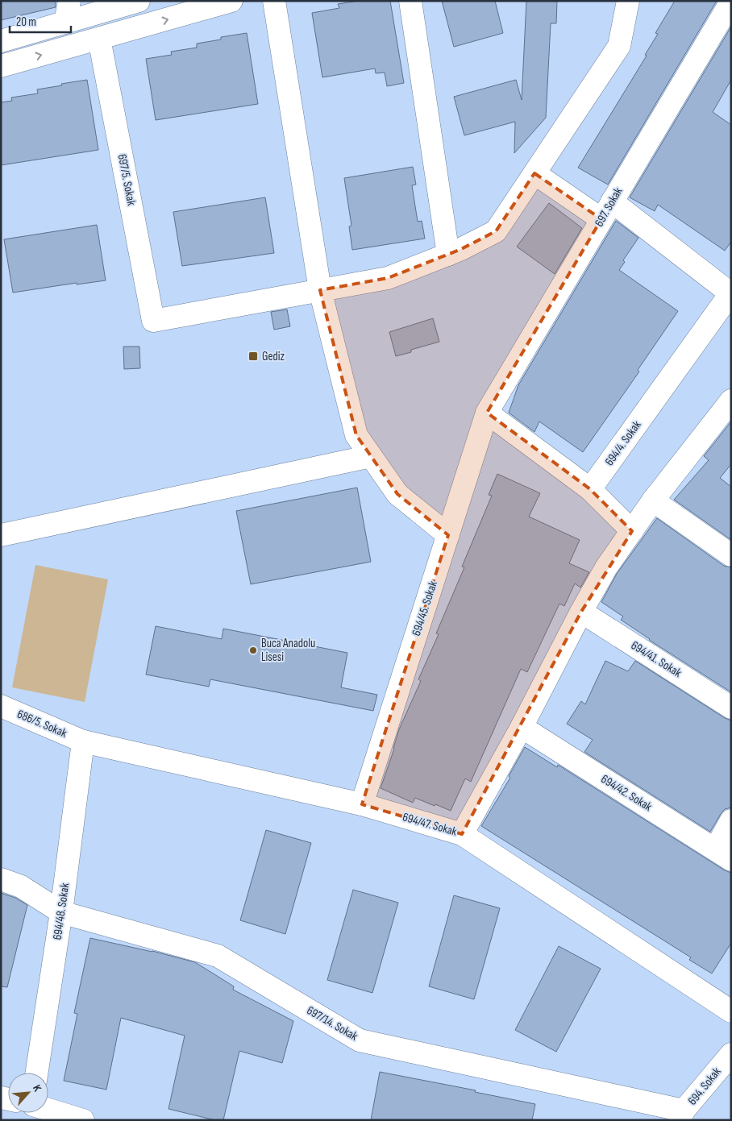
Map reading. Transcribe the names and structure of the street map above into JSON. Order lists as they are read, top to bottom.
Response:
{
  "streets": {
    "street": [
      "697/5. Sokak",
      "697. Sokak",
      "694/4. Sokak",
      "694/45. Sokak",
      "694/41. Sokak",
      "686/5. Sokak",
      "694/42. Sokak",
      "694/47. Sokak",
      "694/48. Sokak",
      "697/14. Sokak",
      "694. Sokak"
    ]
  },
  "crossings": [
    ["697. Sokak", "694/45. Sokak"],
    ["694/45. Sokak", "694/47. Sokak"],
    ["686/5. Sokak", "694/47. Sokak"],
    ["686/5. Sokak", "694/48. Sokak"],
    ["694/47. Sokak", "694/48. Sokak"],
    ["694/48. Sokak", "697/14. Sokak"],
    ["697/14. Sokak", "694. Sokak"]
  ],
  "places": {
    "transit": ["Gediz"],
    "other": ["Buca Anadolu Lisesi"]
  },
  "scale_bar": "20 m",
  "north": "top right"
}
